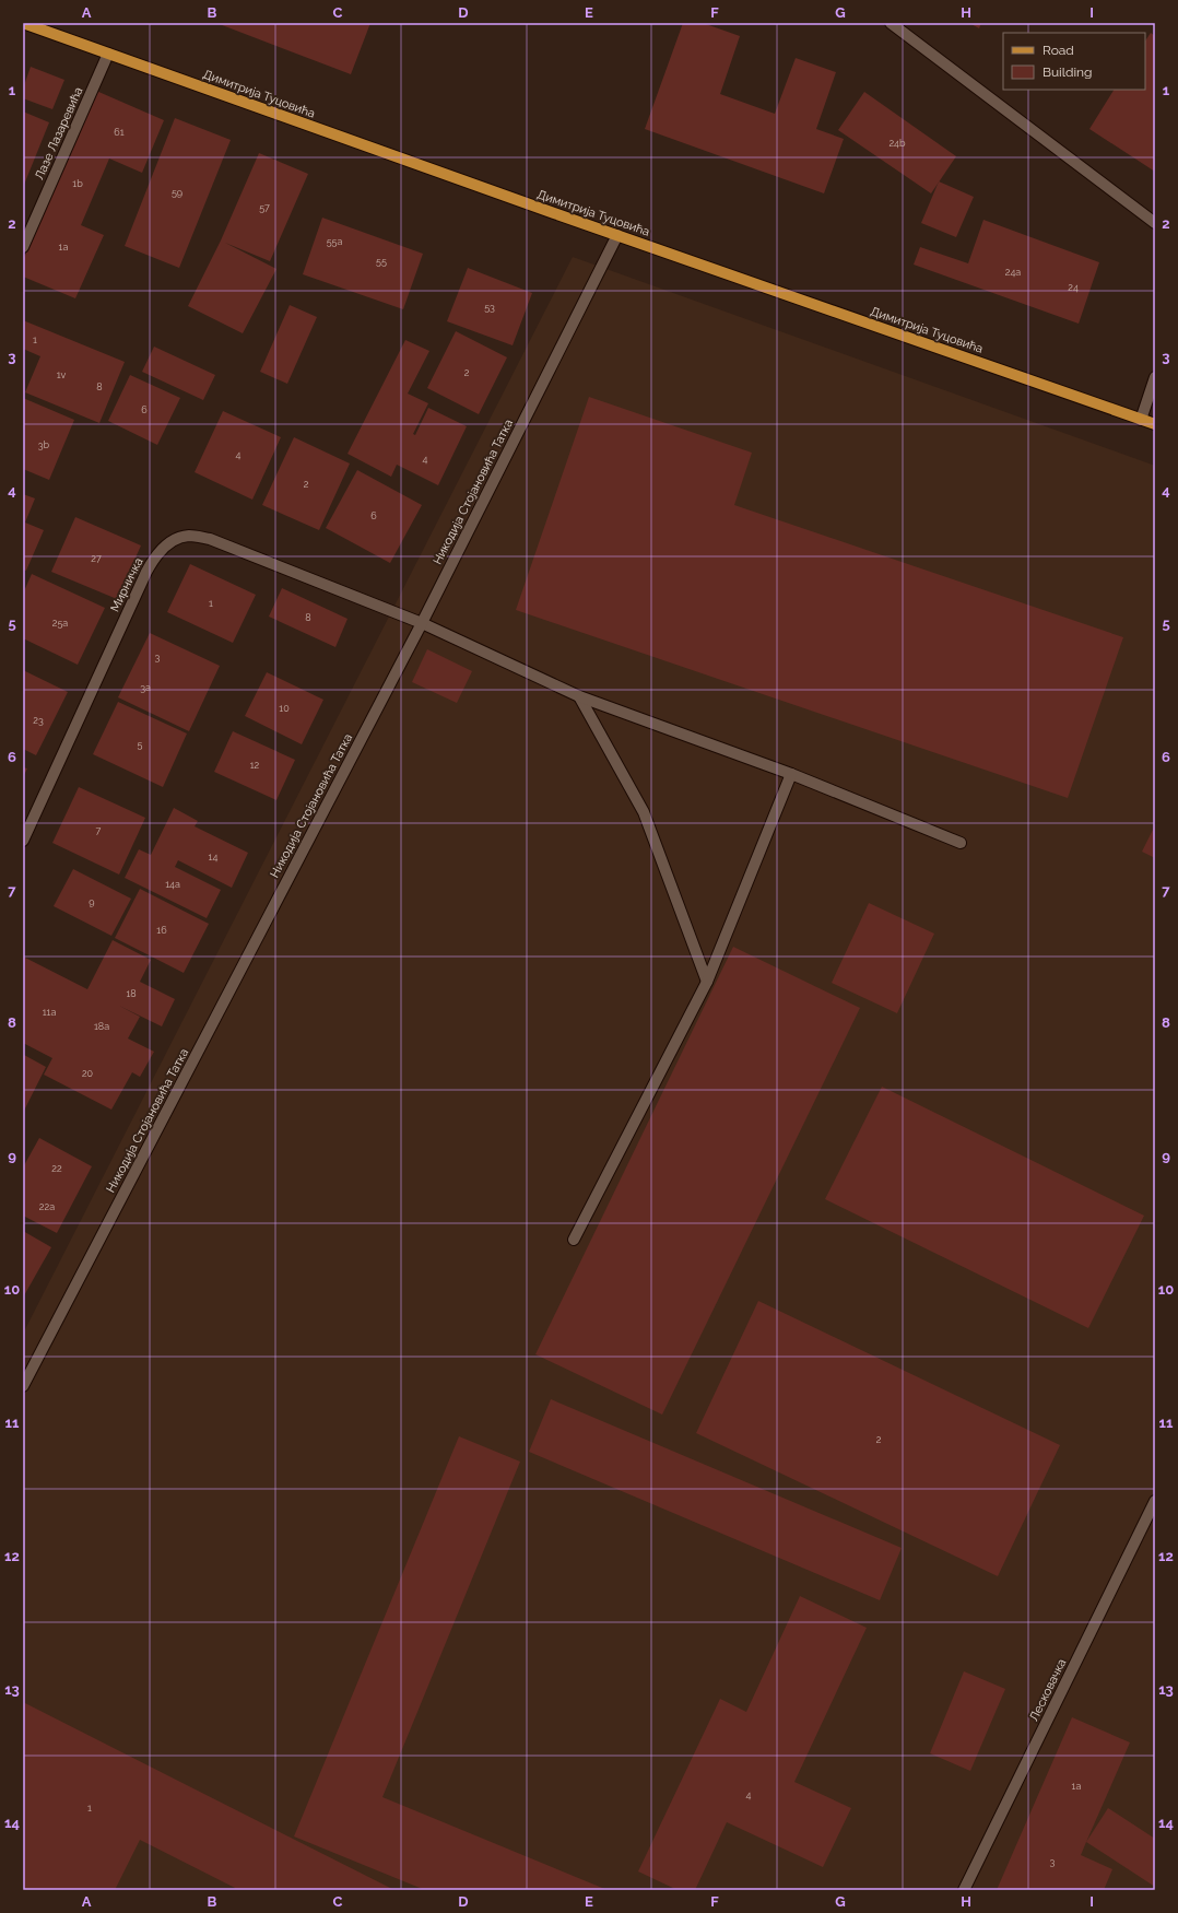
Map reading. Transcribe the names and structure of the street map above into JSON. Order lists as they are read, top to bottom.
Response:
{
  "streets": {
    "main road": ["Димитрија Туцовића"],
    "street": [
      "Лазе Лазаревића",
      "Никодија Стојановића Татка",
      "Мирничка",
      "Лесковачка"
    ]
  },
  "crossings": [
    ["Димитрија Туцовића", "Лазе Лазаревића"],
    ["Димитрија Туцовића", "Никодија Стојановића Татка"],
    ["Никодија Стојановића Татка", "Мирничка"]
  ],
  "house_numbers": [
    "61",
    "24b",
    "1b",
    "59",
    "57",
    "55a",
    "1a",
    "55",
    "24a",
    "24",
    "53",
    "1",
    "2",
    "1v",
    "8",
    "6",
    "3b",
    "4",
    "4",
    "2",
    "6",
    "27",
    "1",
    "8",
    "25a",
    "3",
    "3a",
    "10",
    "23",
    "5",
    "12",
    "7",
    "14",
    "14a",
    "9",
    "16",
    "18",
    "11a",
    "18a",
    "20",
    "22",
    "22a",
    "2",
    "1a",
    "4",
    "1",
    "3"
  ],
  "legend": ["Road", "Building"],
  "grid": {
    "columns": [
      "A",
      "B",
      "C",
      "D",
      "E",
      "F",
      "G",
      "H",
      "I"
    ],
    "rows": [
      "1",
      "2",
      "3",
      "4",
      "5",
      "6",
      "7",
      "8",
      "9",
      "10",
      "11",
      "12",
      "13",
      "14"
    ]
  }
}
